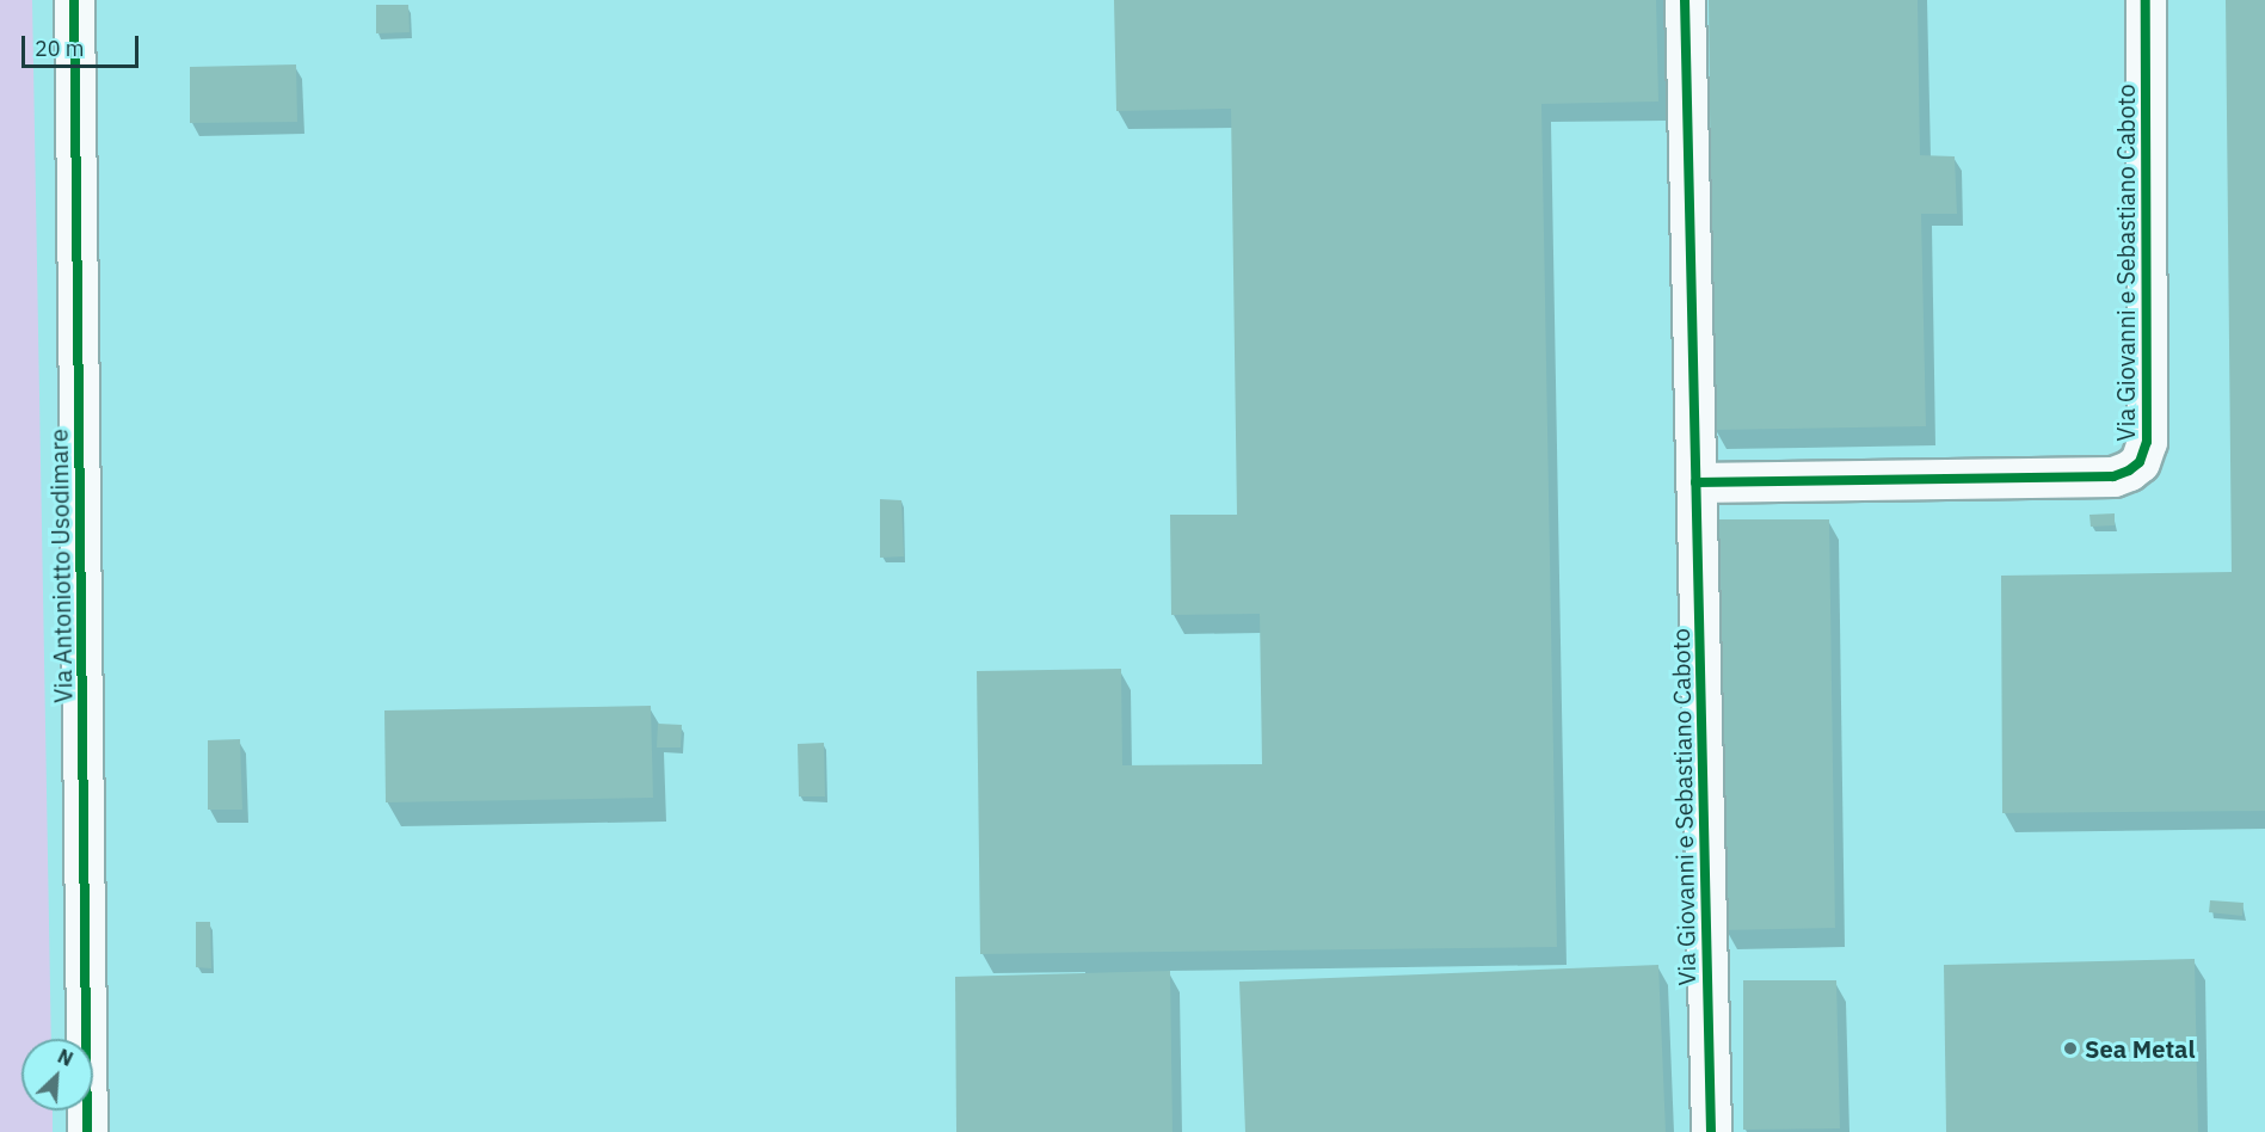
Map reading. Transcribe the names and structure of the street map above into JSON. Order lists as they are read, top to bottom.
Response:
{
  "streets": {
    "street": ["Via Giovanni e Sebastiano Caboto", "Via Antoniotto Usodimare"]
  },
  "places": ["Sea Metal"],
  "scale_bar": "20 m",
  "north": "top right"
}
